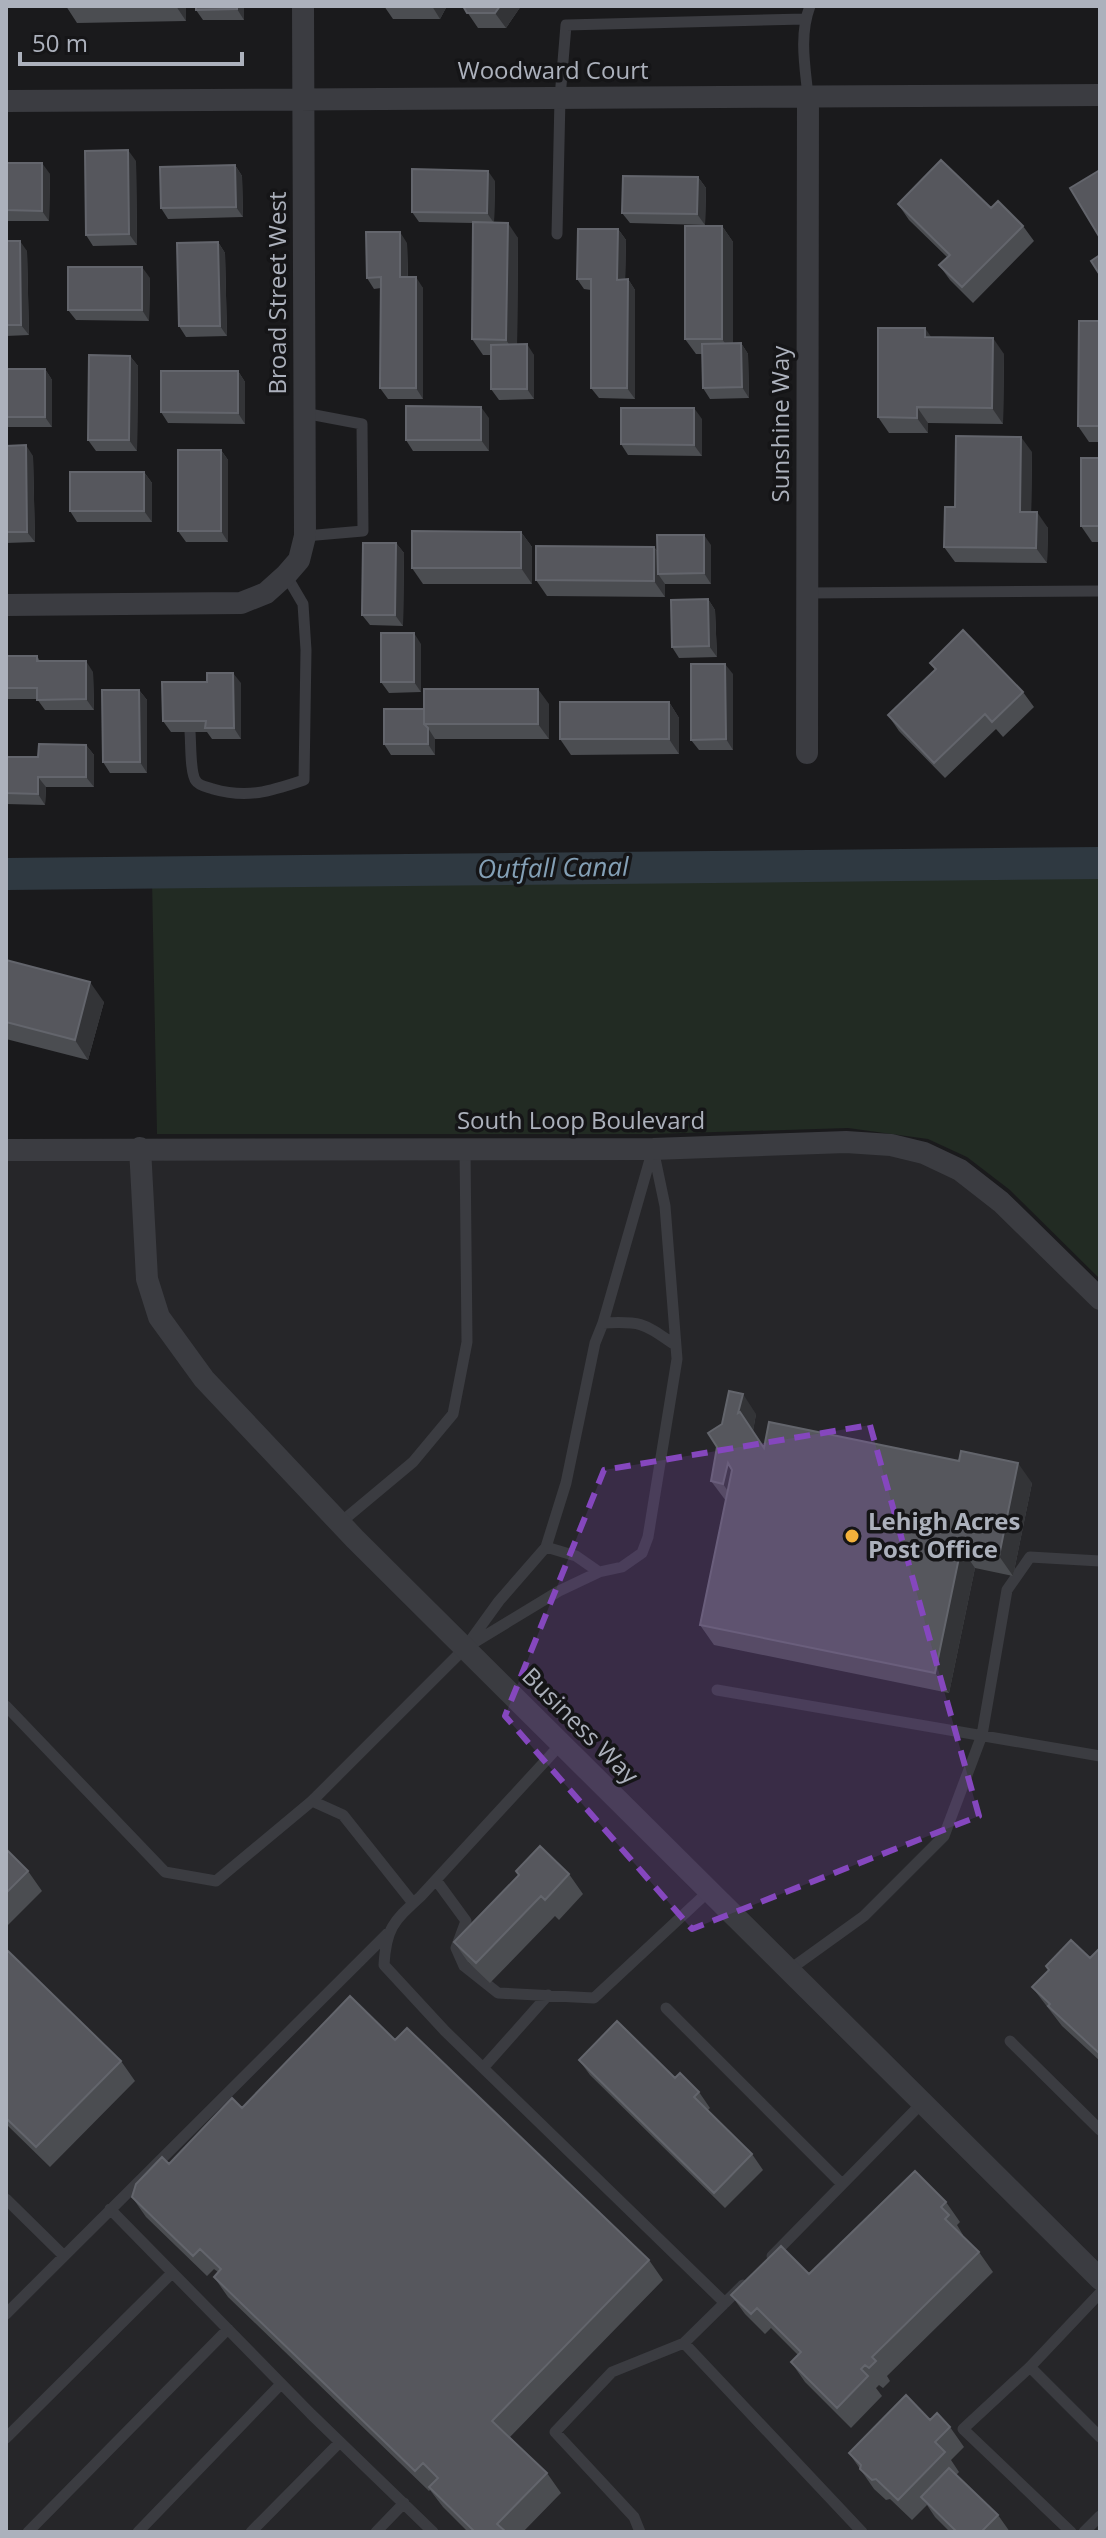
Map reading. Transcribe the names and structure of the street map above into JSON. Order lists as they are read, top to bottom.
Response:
{
  "streets": {
    "street": [
      "Woodward Court",
      "Broad Street West",
      "Sunshine Way",
      "South Loop Boulevard",
      "Business Way"
    ]
  },
  "crossings": [
    ["Woodward Court", "Broad Street West"],
    ["Woodward Court", "Sunshine Way"],
    ["South Loop Boulevard", "Business Way"]
  ],
  "water": ["Outfall Canal"],
  "places": ["Lehigh Acres Post Office"],
  "scale_bar": "50 m"
}
